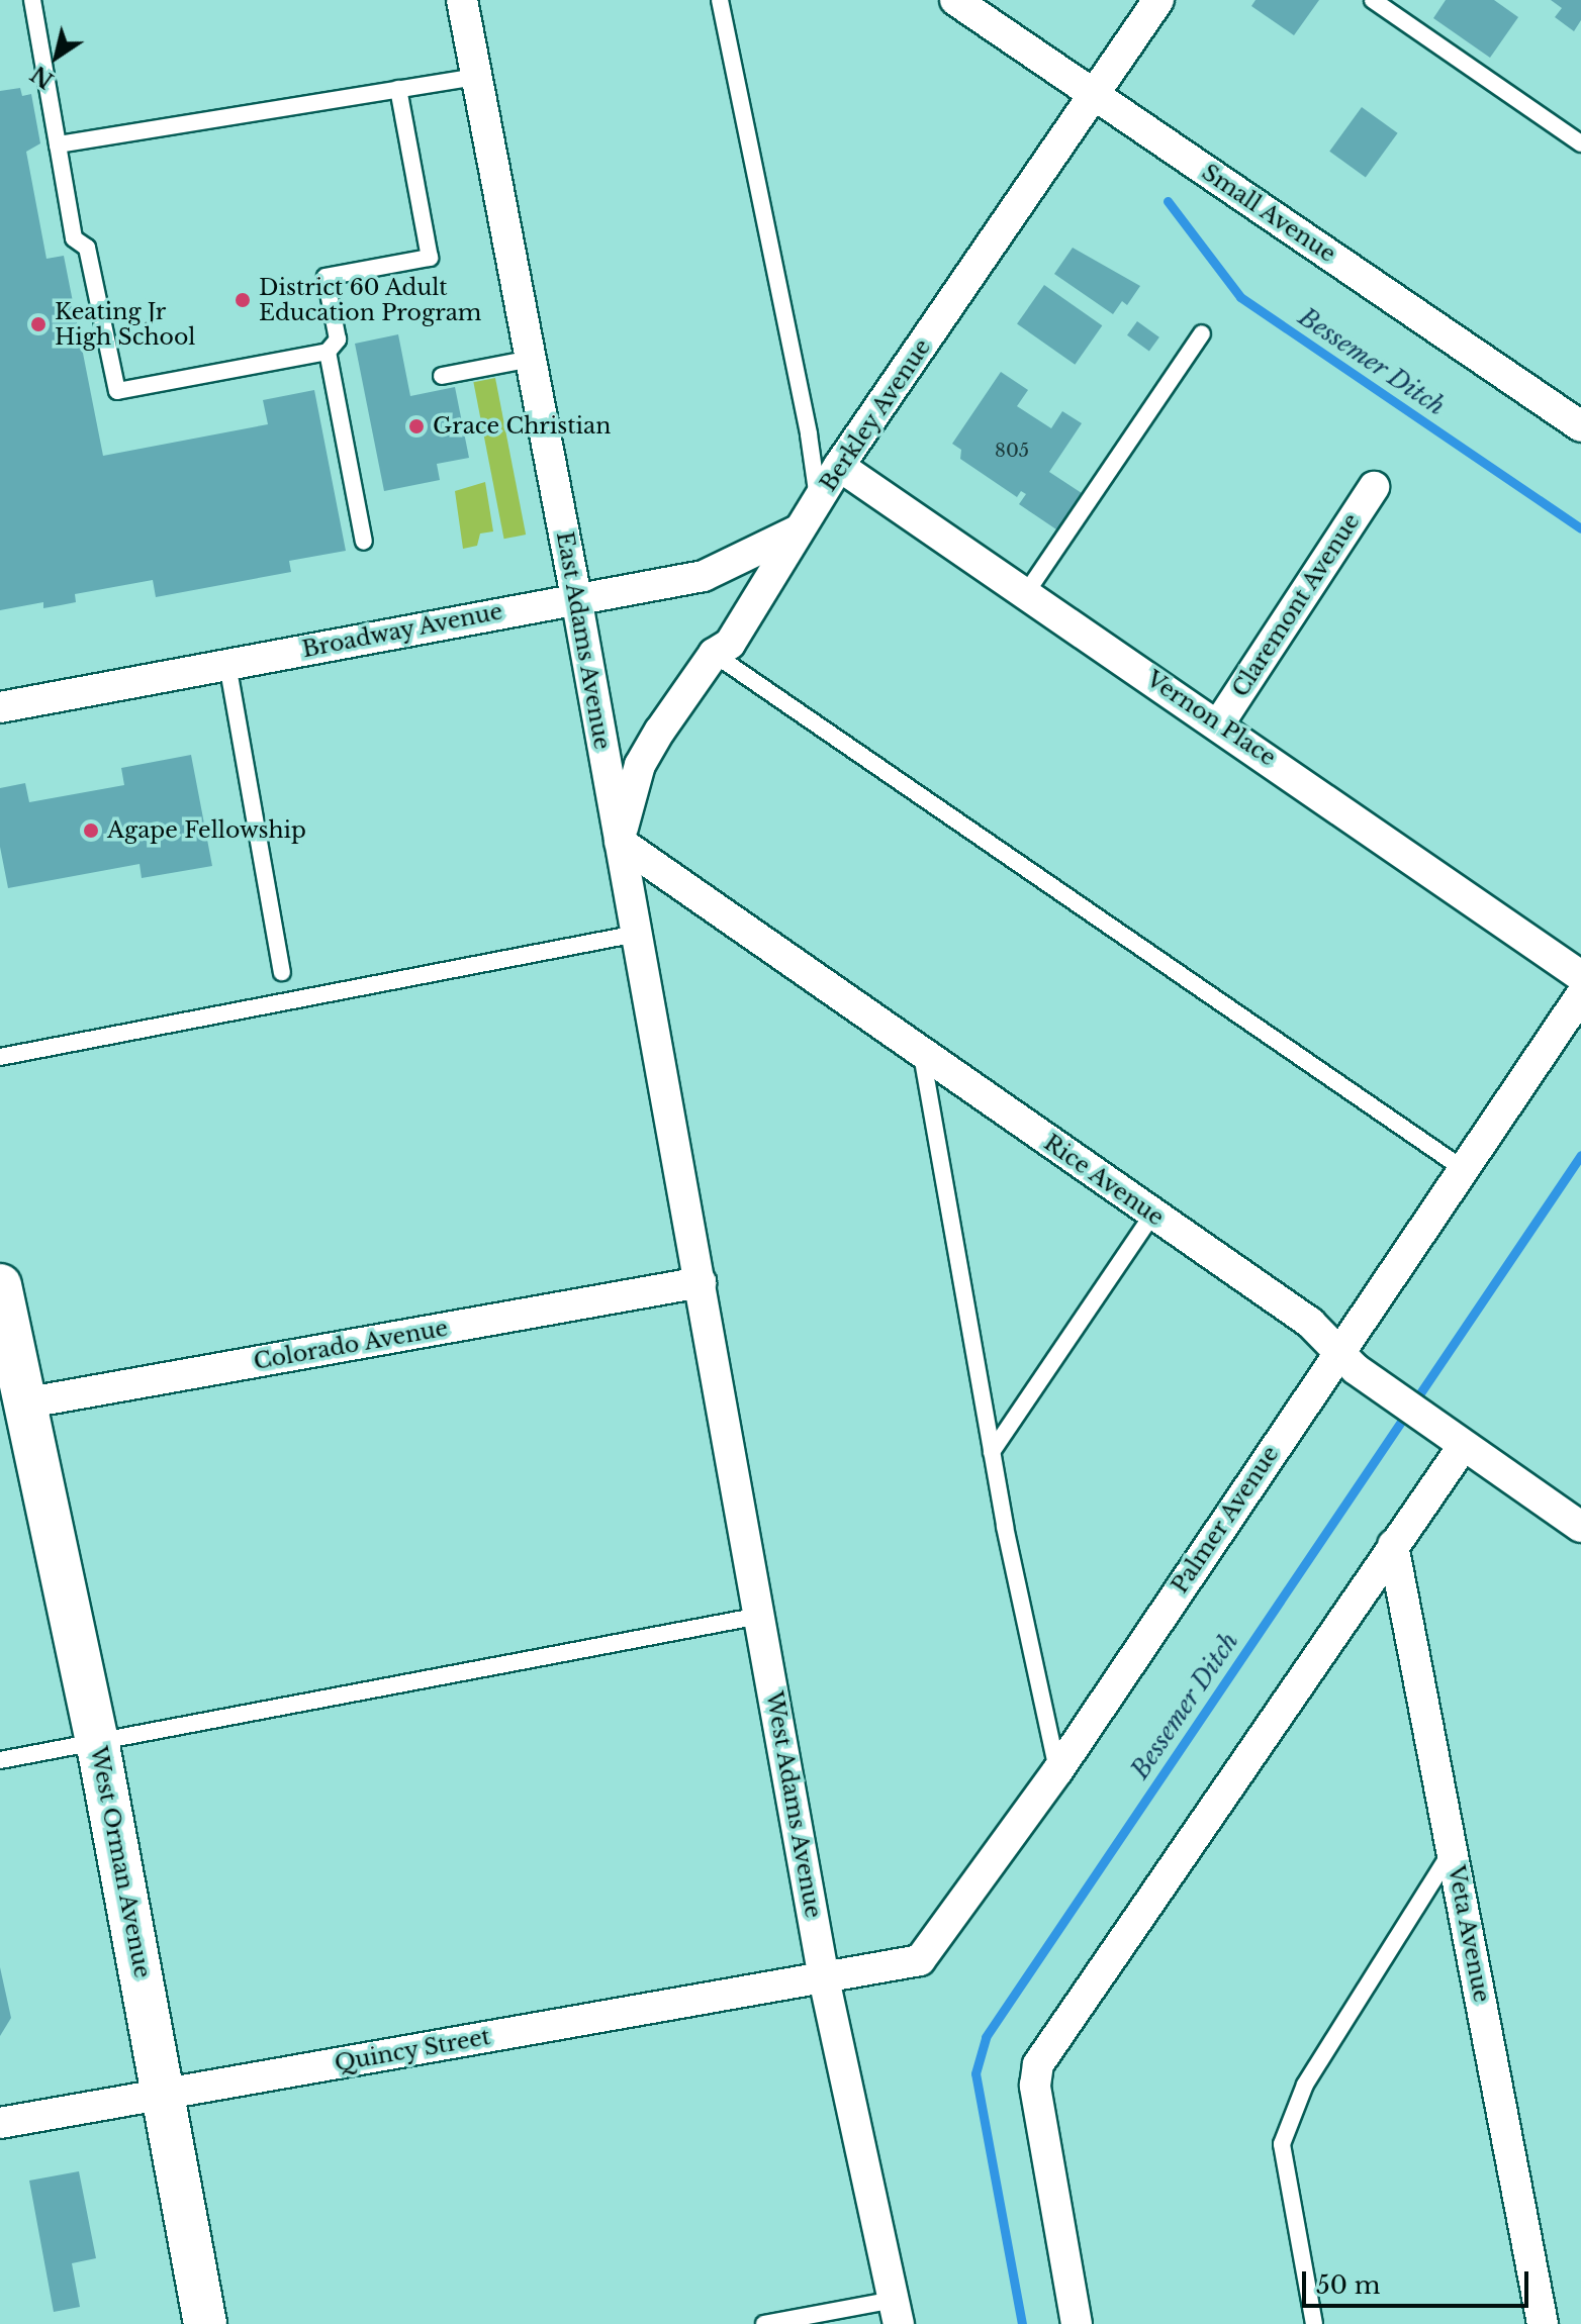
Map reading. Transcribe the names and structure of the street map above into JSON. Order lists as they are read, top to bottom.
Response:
{
  "streets": {
    "street": [
      "Small Avenue",
      "Berkley Avenue",
      "Claremont Avenue",
      "Broadway Avenue",
      "East Adams Avenue",
      "Vernon Place",
      "Rice Avenue",
      "Colorado Avenue",
      "Palmer Avenue",
      "West Adams Avenue",
      "West Orman Avenue",
      "Veta Avenue",
      "Quincy Street"
    ]
  },
  "crossings": [
    ["Small Avenue", "Berkley Avenue"],
    ["Berkley Avenue", "Broadway Avenue"],
    ["Berkley Avenue", "East Adams Avenue"],
    ["Berkley Avenue", "Vernon Place"],
    ["Berkley Avenue", "Rice Avenue"],
    ["Claremont Avenue", "Vernon Place"],
    ["Broadway Avenue", "East Adams Avenue"],
    ["East Adams Avenue", "Rice Avenue"],
    ["East Adams Avenue", "Colorado Avenue"],
    ["East Adams Avenue", "West Adams Avenue"],
    ["Rice Avenue", "Palmer Avenue"],
    ["Colorado Avenue", "West Adams Avenue"],
    ["Colorado Avenue", "West Orman Avenue"],
    ["Palmer Avenue", "West Adams Avenue"],
    ["Palmer Avenue", "Quincy Street"],
    ["West Adams Avenue", "Quincy Street"],
    ["West Orman Avenue", "Quincy Street"]
  ],
  "water": ["Bessemer Ditch"],
  "places": [
    "District 60 Adult Education Program",
    "Keating Jr High School",
    "Grace Christian",
    "Agape Fellowship"
  ],
  "house_numbers": ["805"],
  "scale_bar": "50 m",
  "north": "bottom left"
}
